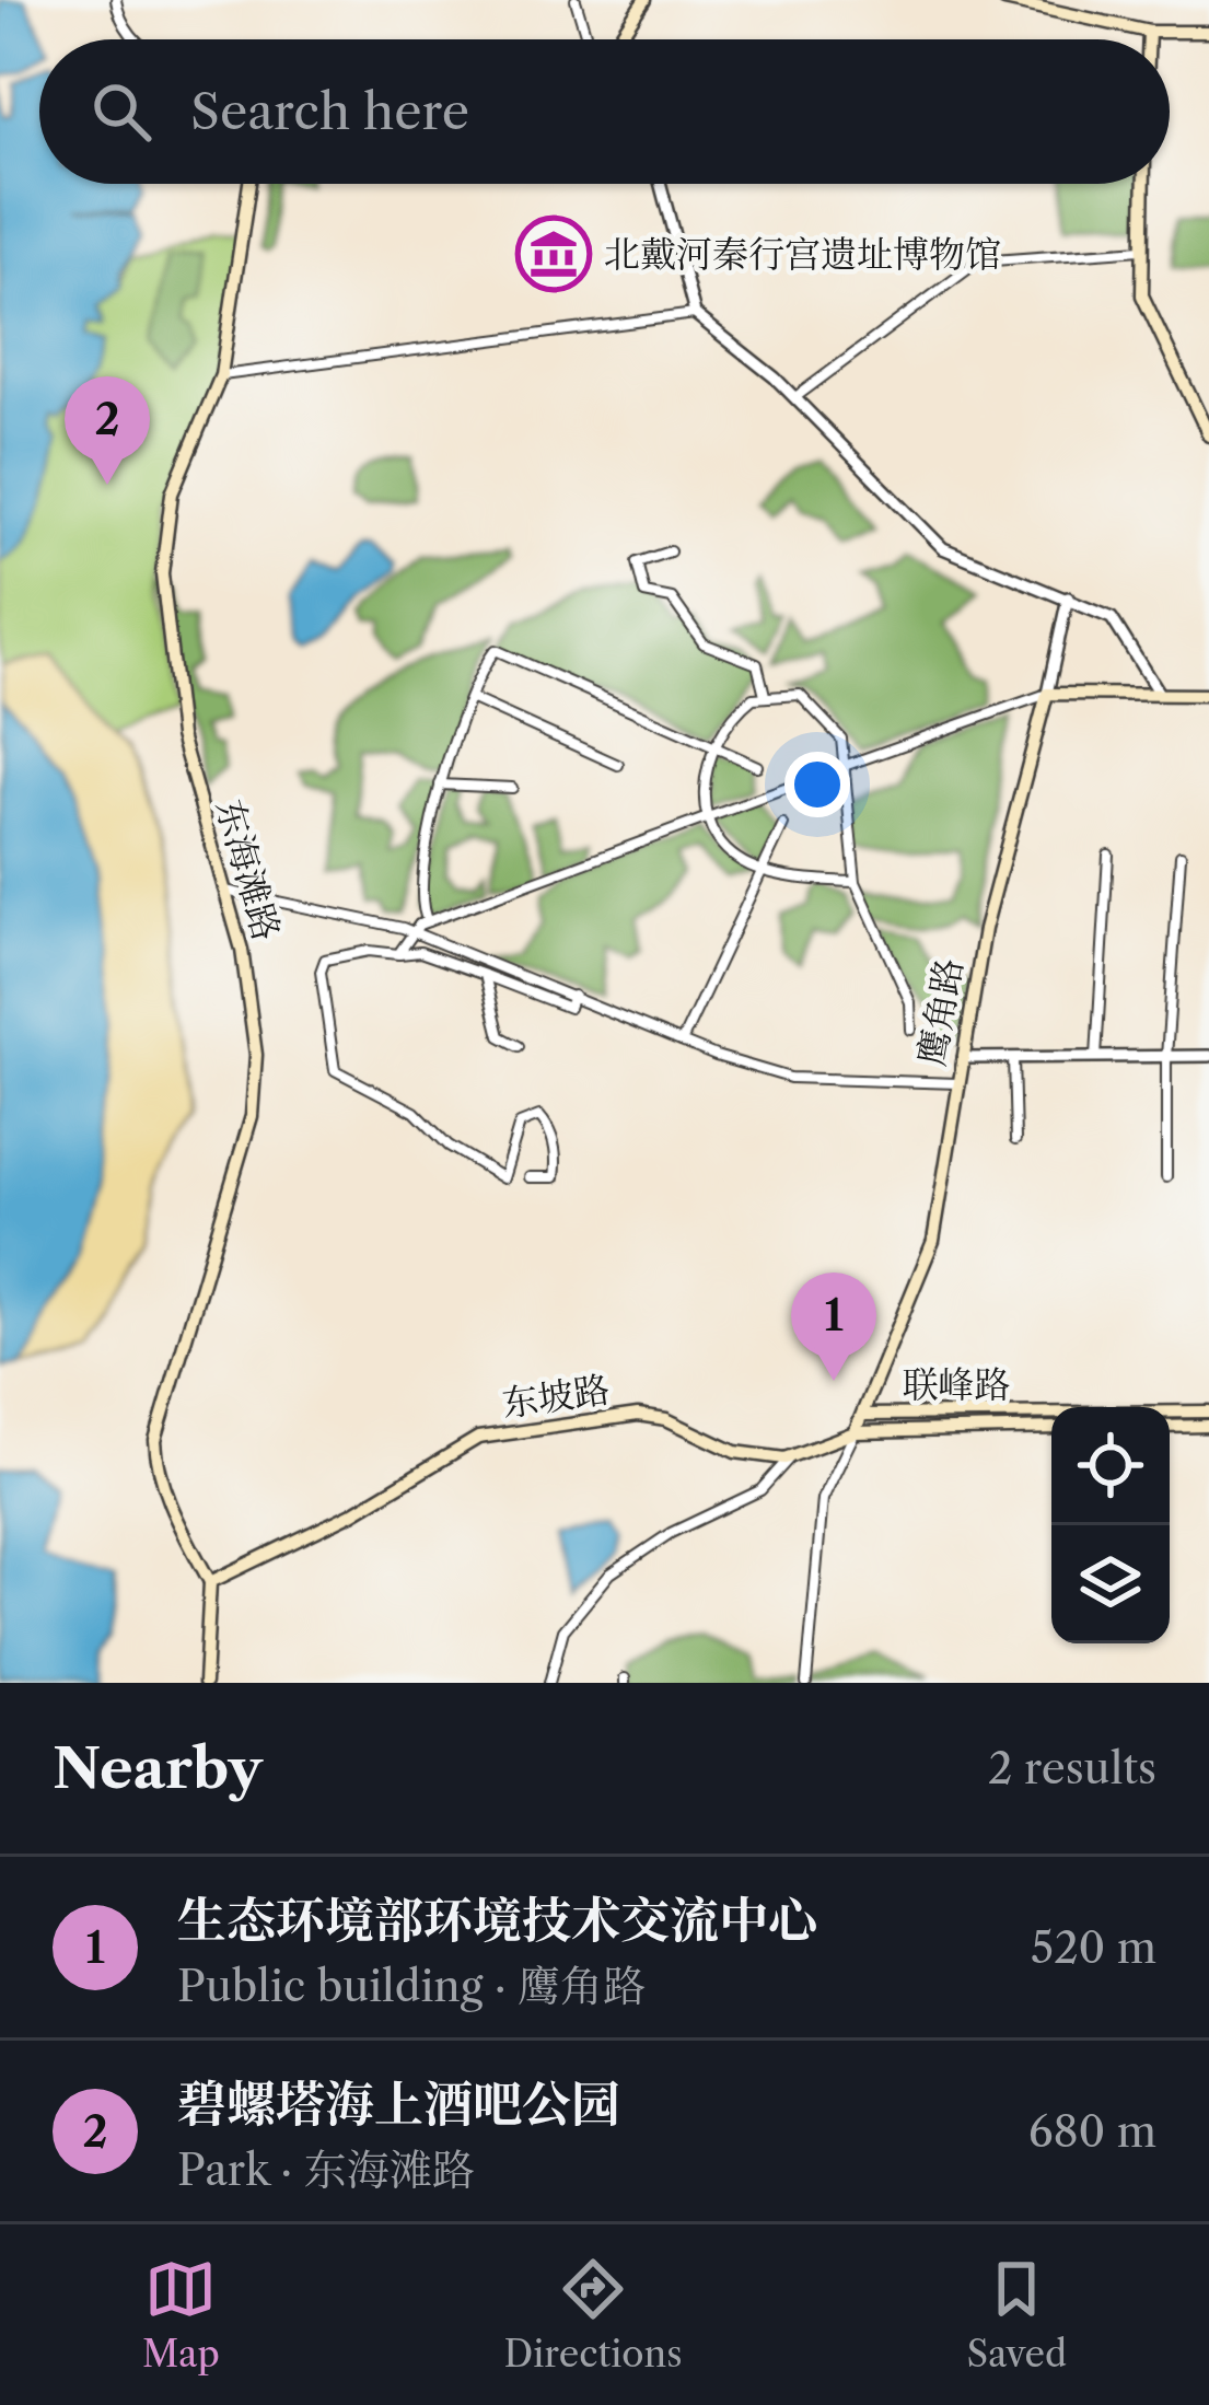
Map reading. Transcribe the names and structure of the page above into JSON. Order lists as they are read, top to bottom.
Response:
{
  "streets": {
    "main road": [
      "东海滩路",
      "鹰角路",
      "联峰路",
      "东坡路"
    ]
  },
  "crossings": [
    ["东海滩路", "东坡路"],
    ["鹰角路", "联峰路"],
    ["鹰角路", "东坡路"],
    ["联峰路", "东坡路"]
  ],
  "places": {
    "museum": ["北戴河秦行宫遗址博物馆"]
  },
  "page": {
    "search": "Search here",
    "pins": ["2", "1"],
    "heading": ["Nearby", "2 results"],
    "list": [
      {
        "mark": "1",
        "name": "生态环境部环境技术交流中心",
        "note": "Public building · 鹰角路",
        "value": "520 m"
      },
      {
        "mark": "2",
        "name": "碧螺塔海上酒吧公园",
        "note": "Park · 东海滩路",
        "value": "680 m"
      }
    ],
    "nav": ["Map", "Directions", "Saved"]
  }
}
